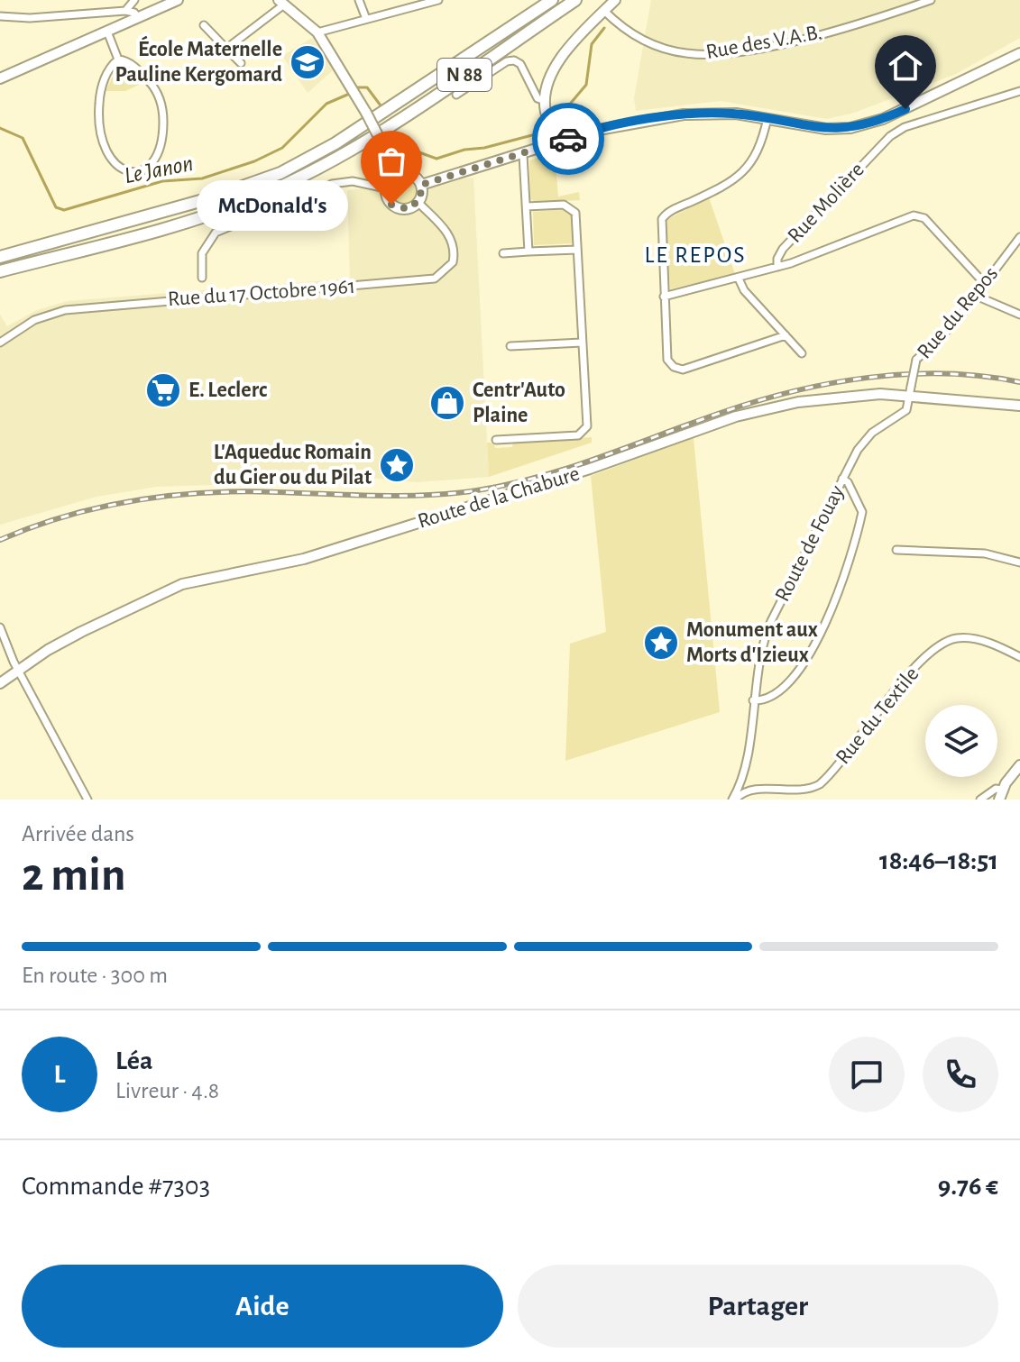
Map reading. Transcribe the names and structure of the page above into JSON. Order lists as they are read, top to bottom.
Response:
{
  "streets": {
    "highway": ["N 88"],
    "main road": ["Route de la Chabure"],
    "street": [
      "Rue des V.A.B.",
      "Rue Molière",
      "Rue du 17 Octobre 1961",
      "Rue du Repos",
      "Route de Fouay",
      "Rue du Textile"
    ]
  },
  "crossings": [
    ["Rue du Repos", "Route de la Chabure"],
    ["Rue du Repos", "Route de Fouay"],
    ["Route de la Chabure", "Route de Fouay"],
    ["Route de Fouay", "Rue du Textile"]
  ],
  "districts": ["LE REPOS"],
  "water": ["Le Janon"],
  "places": {
    "school or university": ["École Maternelle Pauline Kergomard"],
    "other": ["McDonald's"],
    "supermarket": ["E. Leclerc"],
    "shop": ["Centr'Auto Plaine"],
    "place": ["L'Aqueduc Romain du Gier ou du Pilat", "Monument aux Morts d'Izieux"]
  },
  "page": {
    "bubble": "McDonald's",
    "heading": ["2 min", "Arrivée dans", "18:46–18:51"],
    "panel": [
      "Léa",
      "Livreur · 4.8",
      "Commande #7303",
      "9.76 €"
    ],
    "bar": "En route · 300 m",
    "round": "L",
    "buttons": ["Aide", "Partager"]
  }
}
